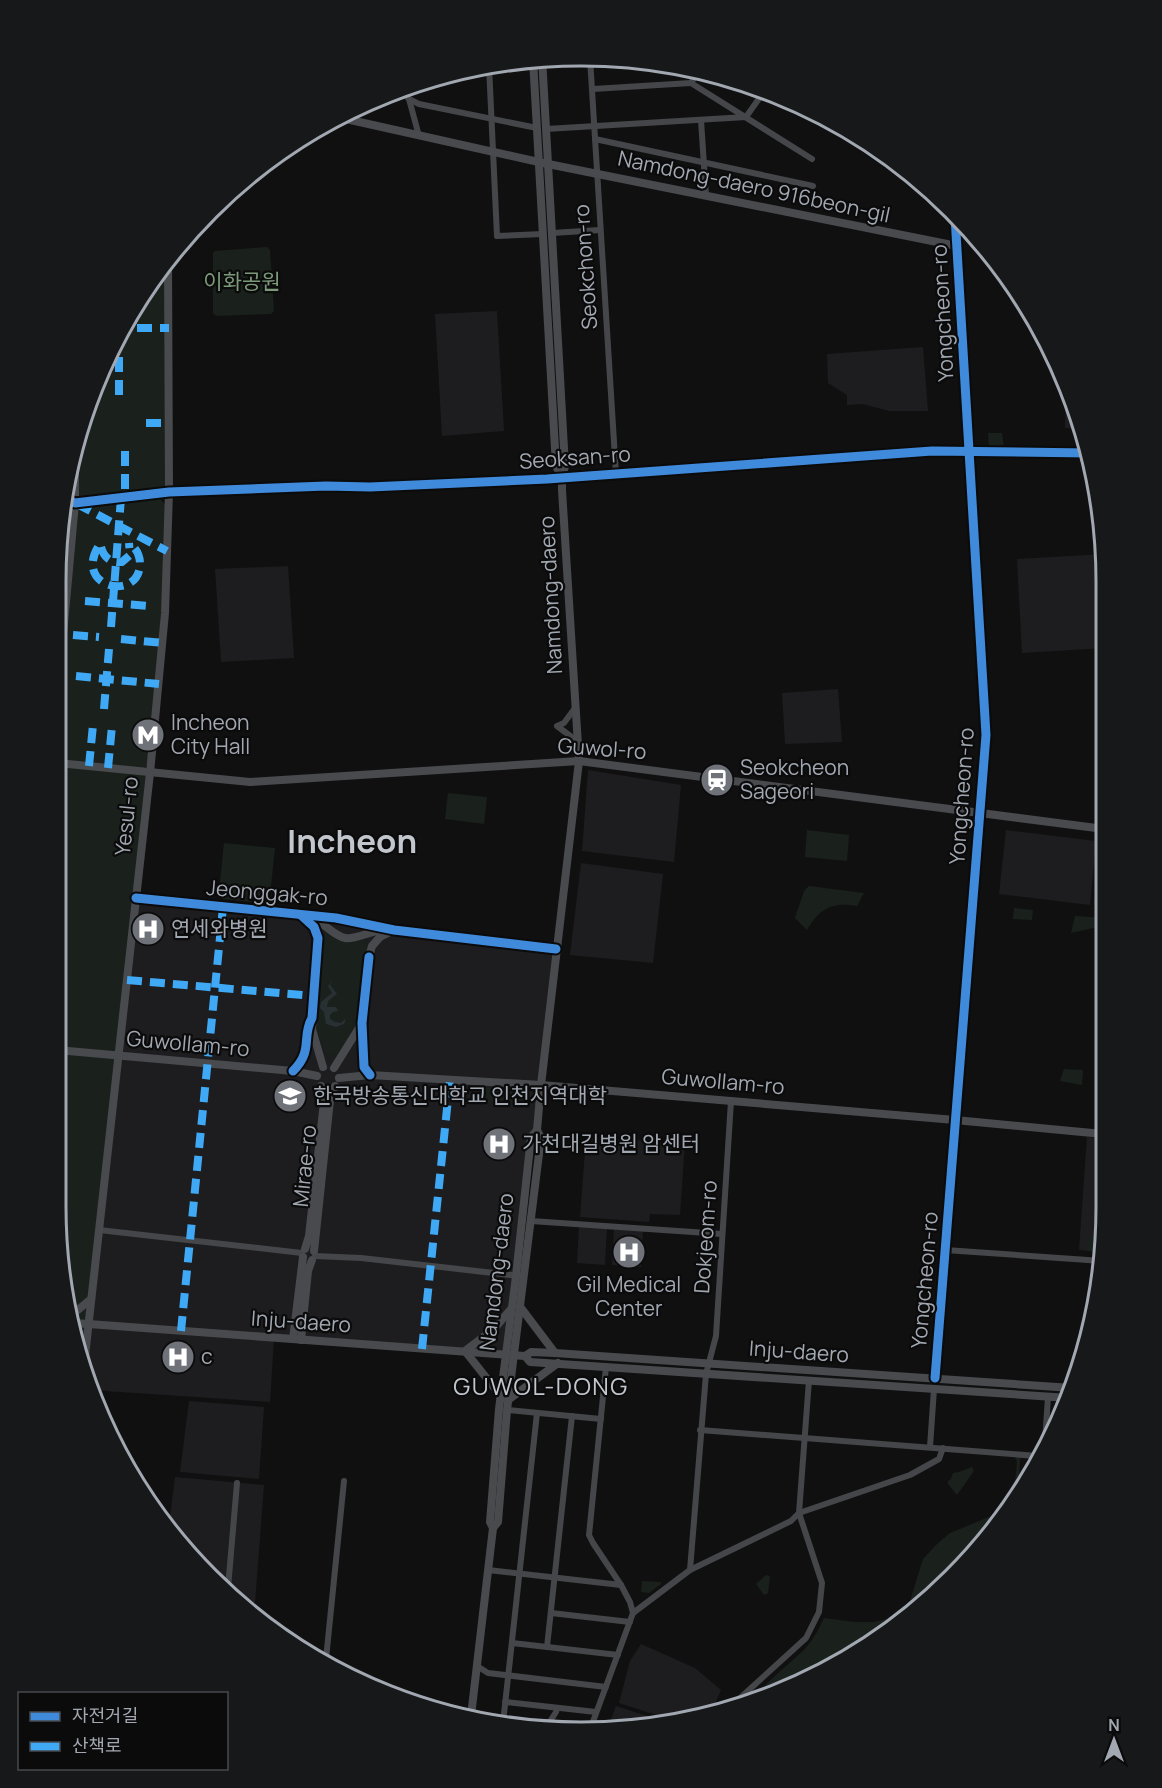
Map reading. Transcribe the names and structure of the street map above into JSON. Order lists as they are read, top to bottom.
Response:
{
  "streets": {
    "main road": [
      "Namdong-daero 916beon-gil",
      "Yongcheon-ro",
      "Seoksan-ro",
      "Namdong-daero",
      "Guwol-ro",
      "Yesul-ro",
      "Jeonggak-ro",
      "Guwollam-ro",
      "Mirae-ro",
      "Inju-daero"
    ],
    "street": ["Seokchon-ro", "Dokjeom-ro"]
  },
  "crossings": [
    ["Namdong-daero 916beon-gil", "Seokchon-ro"],
    ["Namdong-daero 916beon-gil", "Yongcheon-ro"],
    ["Seokchon-ro", "Seoksan-ro"],
    ["Yongcheon-ro", "Seoksan-ro"],
    ["Yongcheon-ro", "Guwol-ro"],
    ["Yongcheon-ro", "Guwollam-ro"],
    ["Yongcheon-ro", "Inju-daero"],
    ["Seoksan-ro", "Namdong-daero"],
    ["Seoksan-ro", "Yesul-ro"],
    ["Namdong-daero", "Guwol-ro"],
    ["Namdong-daero", "Guwollam-ro"],
    ["Namdong-daero", "Inju-daero"],
    ["Guwol-ro", "Yesul-ro"],
    ["Yesul-ro", "Jeonggak-ro"],
    ["Yesul-ro", "Guwollam-ro"],
    ["Yesul-ro", "Inju-daero"],
    ["Guwollam-ro", "Mirae-ro"],
    ["Guwollam-ro", "Dokjeom-ro"],
    ["Mirae-ro", "Inju-daero"],
    ["Dokjeom-ro", "Inju-daero"]
  ],
  "districts": ["Incheon", "GUWOL-DONG"],
  "parks": ["이화공원"],
  "places": {
    "metro station": ["Incheon City Hall"],
    "station": ["Seokcheon Sageori"],
    "hospital": [
      "연세와병원",
      "가천대길병원 암센터",
      "Gil Medical Center",
      "c"
    ],
    "school or university": ["한국방송통신대학교 인천지역대학"]
  },
  "legend": ["자전거길", "산책로"],
  "north": "top"
}
